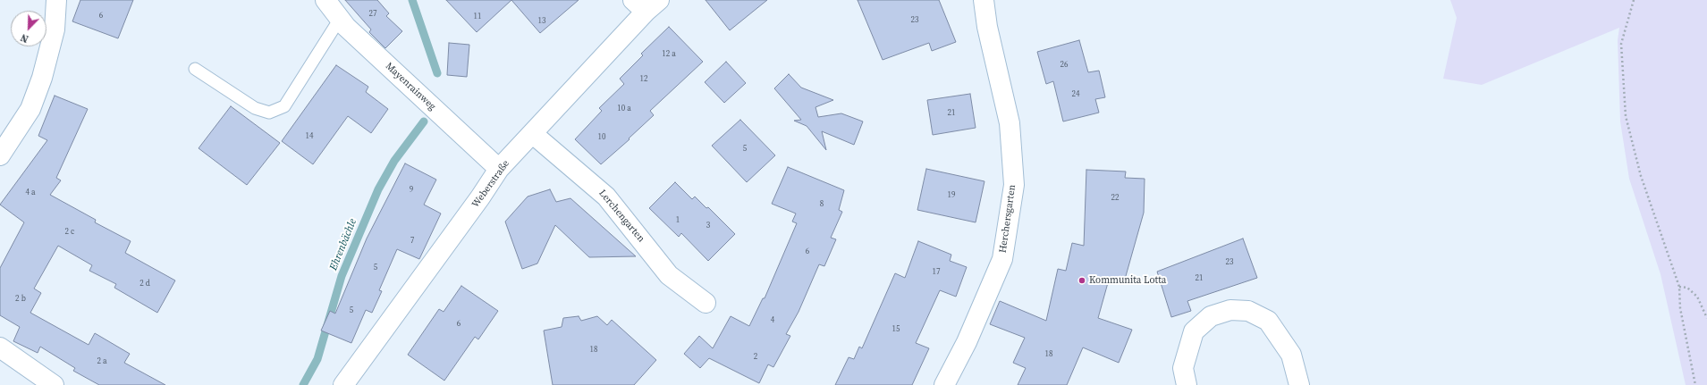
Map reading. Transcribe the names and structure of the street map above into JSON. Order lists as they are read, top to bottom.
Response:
{
  "streets": {
    "street": [
      "Mayenrainweg",
      "Weberstraße",
      "Lerchengarten",
      "Herchersgarten"
    ]
  },
  "crossings": [
    ["Mayenrainweg", "Weberstraße"],
    ["Weberstraße", "Lerchengarten"]
  ],
  "water": ["Ehrenbächle"],
  "places": ["Kommunita Lotta"],
  "house_numbers": [
    "27",
    "6",
    "11",
    "23",
    "13",
    "12 a",
    "26",
    "12",
    "24",
    "10 a",
    "21",
    "14",
    "10",
    "5",
    "9",
    "4 a",
    "19",
    "22",
    "8",
    "1",
    "3",
    "2 c",
    "7",
    "6",
    "23",
    "5",
    "17",
    "21",
    "2 d",
    "2 b",
    "5",
    "4",
    "6",
    "15",
    "18",
    "18",
    "2",
    "2 a"
  ],
  "north": "bottom left"
}
